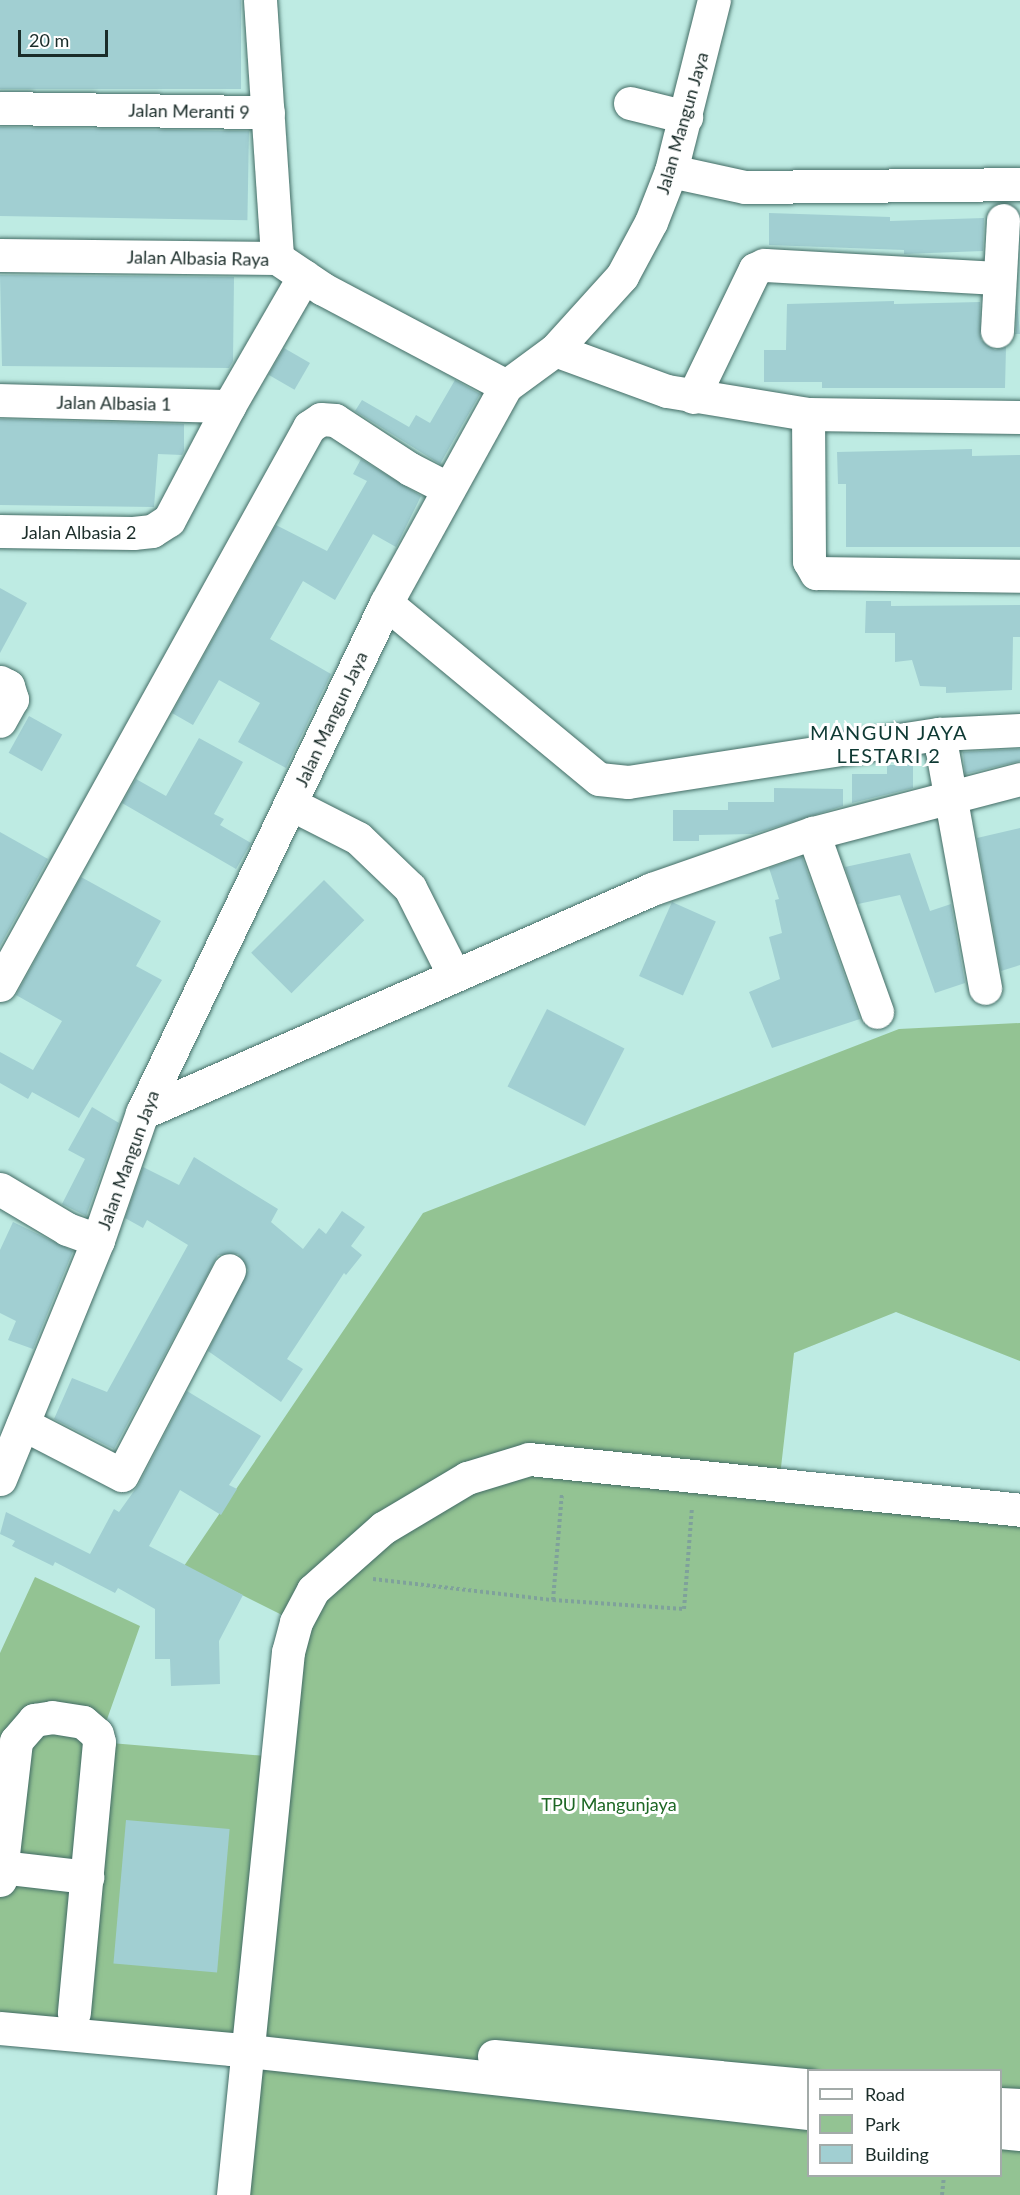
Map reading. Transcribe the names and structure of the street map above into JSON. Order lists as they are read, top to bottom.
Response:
{
  "streets": {
    "street": [
      "Jalan Meranti 9",
      "Jalan Mangun Jaya",
      "Jalan Albasia Raya",
      "Jalan Albasia 1",
      "Jalan Albasia 2"
    ]
  },
  "crossings": [
    ["Jalan Meranti 9", "Jalan Albasia Raya"],
    ["Jalan Mangun Jaya", "Jalan Albasia Raya"],
    ["Jalan Albasia Raya", "Jalan Albasia 2"],
    ["Jalan Albasia 1", "Jalan Albasia 2"]
  ],
  "districts": ["MANGUN JAYA LESTARI 2"],
  "parks": ["TPU Mangunjaya"],
  "legend": ["Road", "Park", "Building"],
  "scale_bar": "20 m"
}
